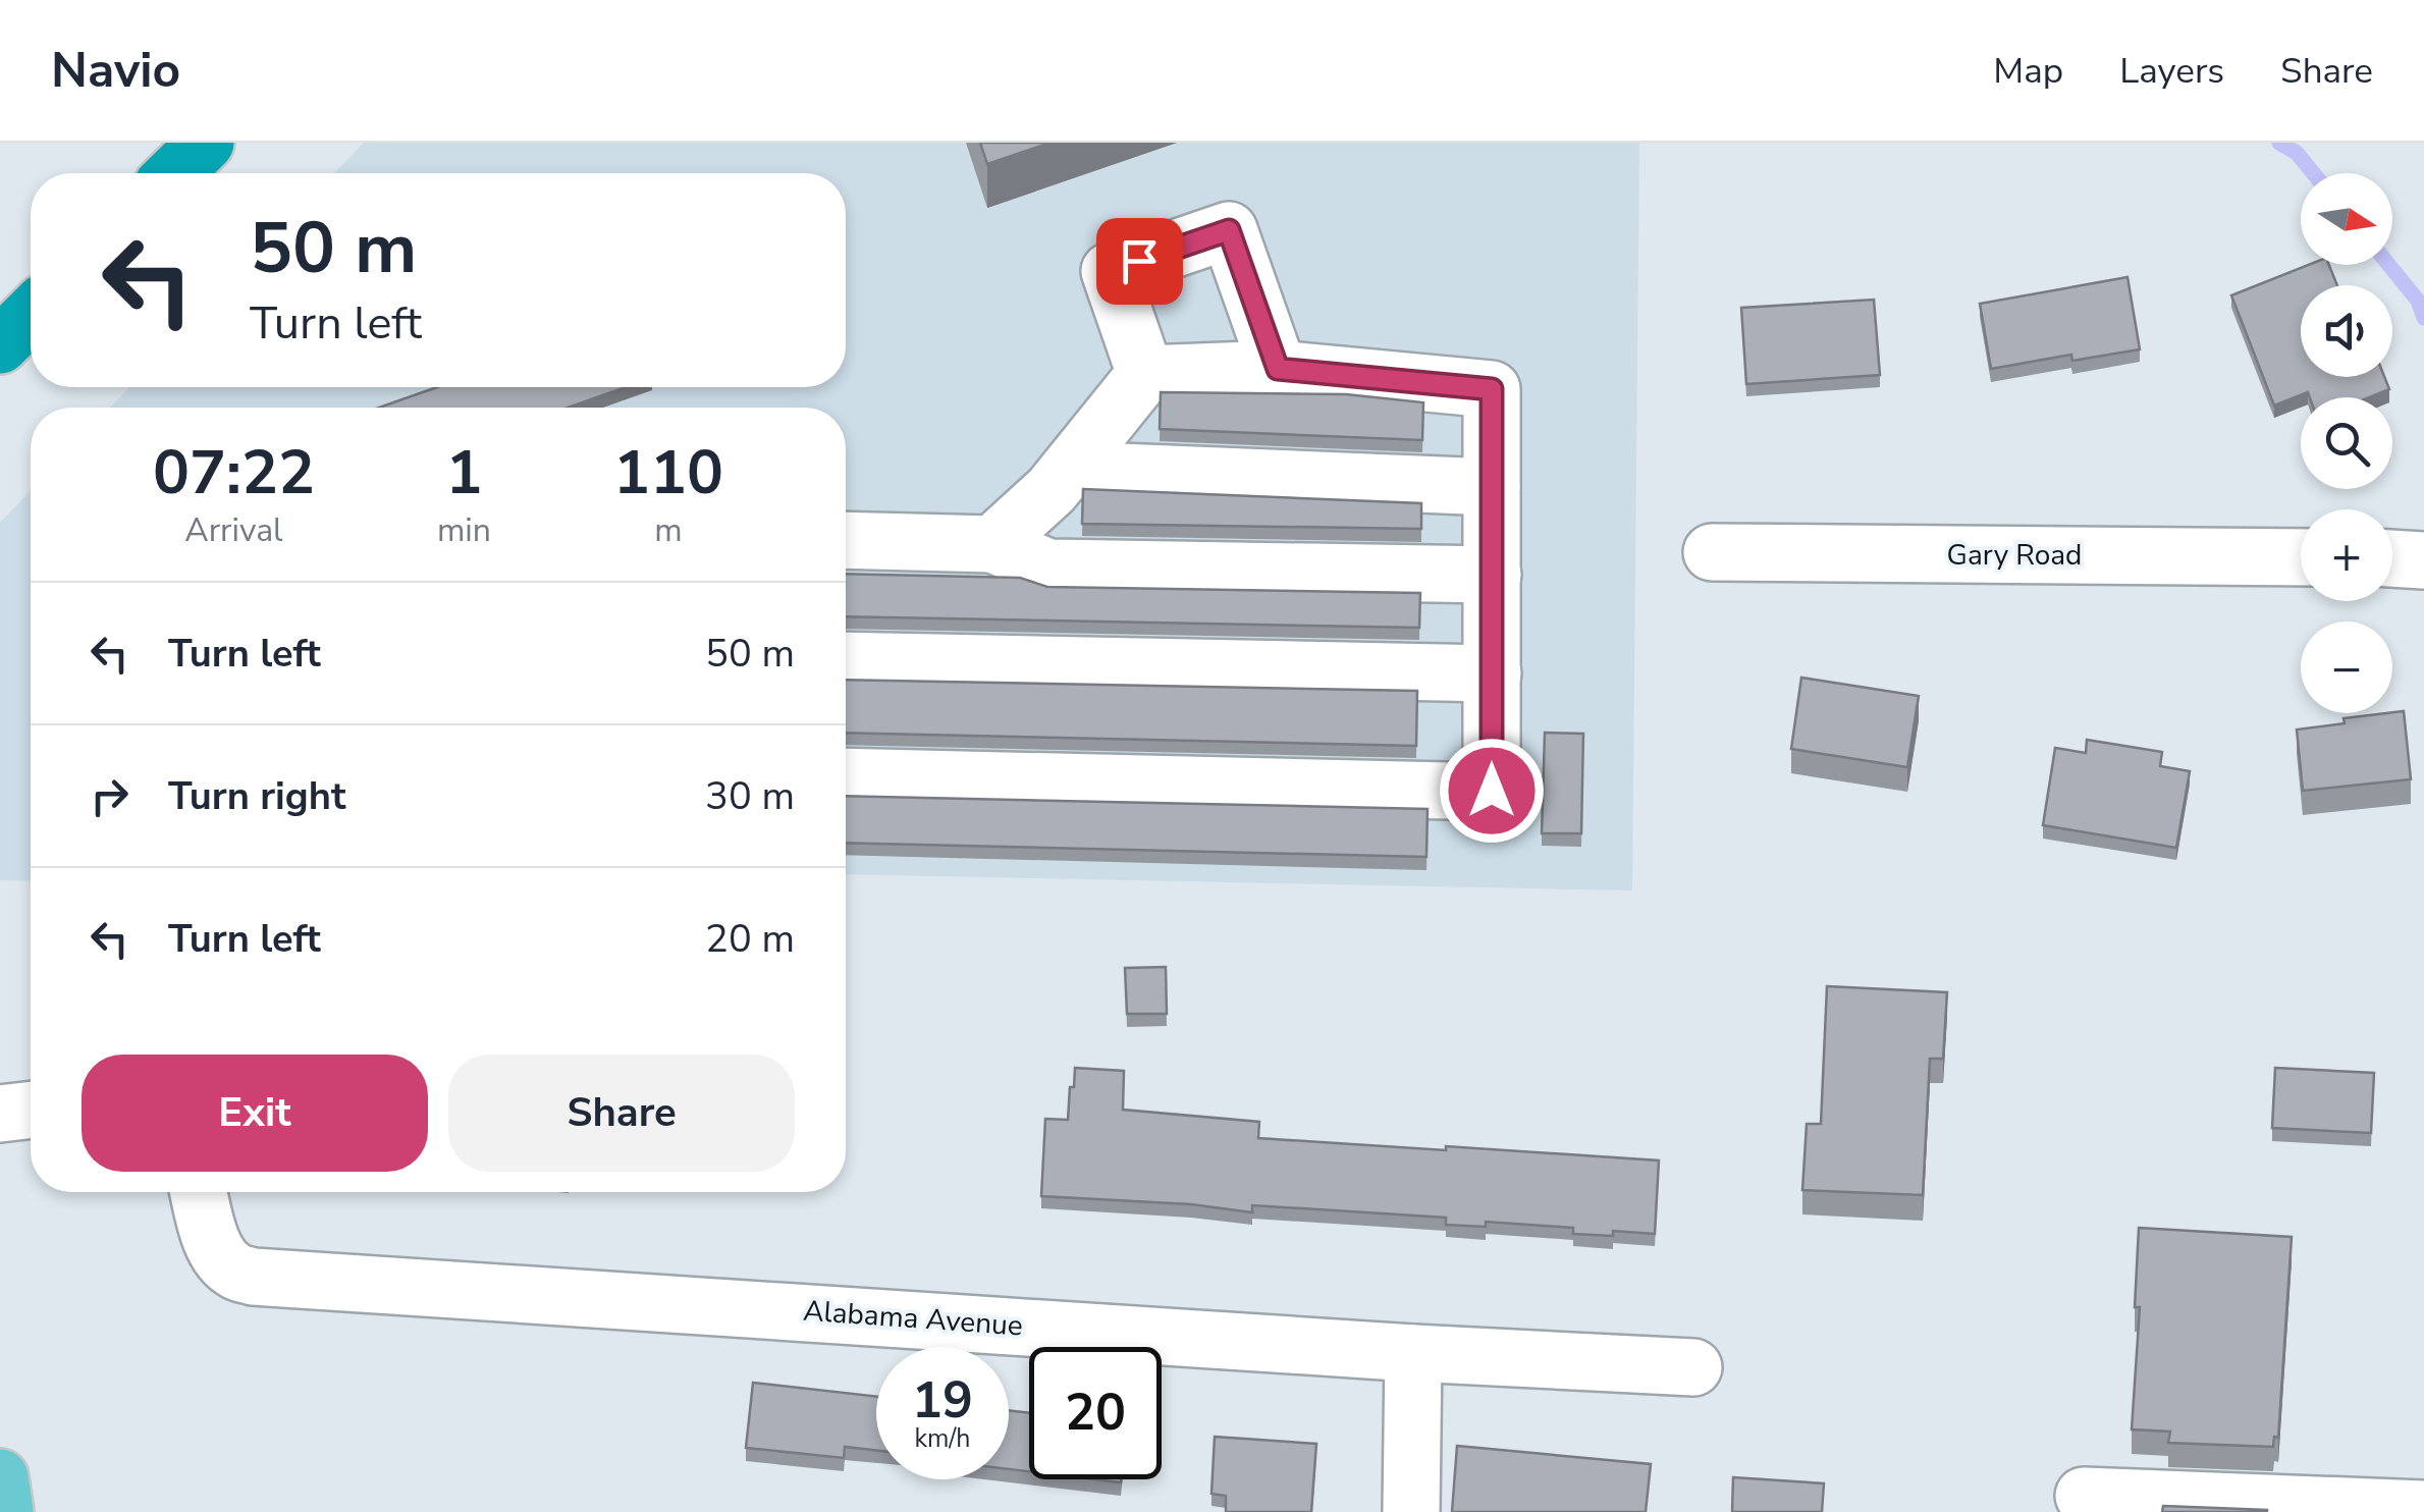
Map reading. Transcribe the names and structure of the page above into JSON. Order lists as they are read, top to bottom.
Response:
{
  "streets": {
    "street": ["Gary Road", "Alabama Avenue"]
  },
  "north": "right",
  "page": {
    "header": "Navio",
    "nav": ["Map", "Layers", "Share"],
    "map_buttons": ["+", "−"],
    "turn": ["50 m", "Turn left"],
    "eta": [
      "07:22",
      "Arrival",
      "1",
      "min",
      "110",
      "m"
    ],
    "list": [
      {
        "name": "Turn left",
        "value": "50 m"
      },
      {
        "name": "Turn right",
        "value": "30 m"
      },
      {
        "name": "Turn left",
        "value": "20 m"
      }
    ],
    "buttons": ["Exit", "Share"],
    "speed": "19 km/h",
    "limit": "20"
  }
}
